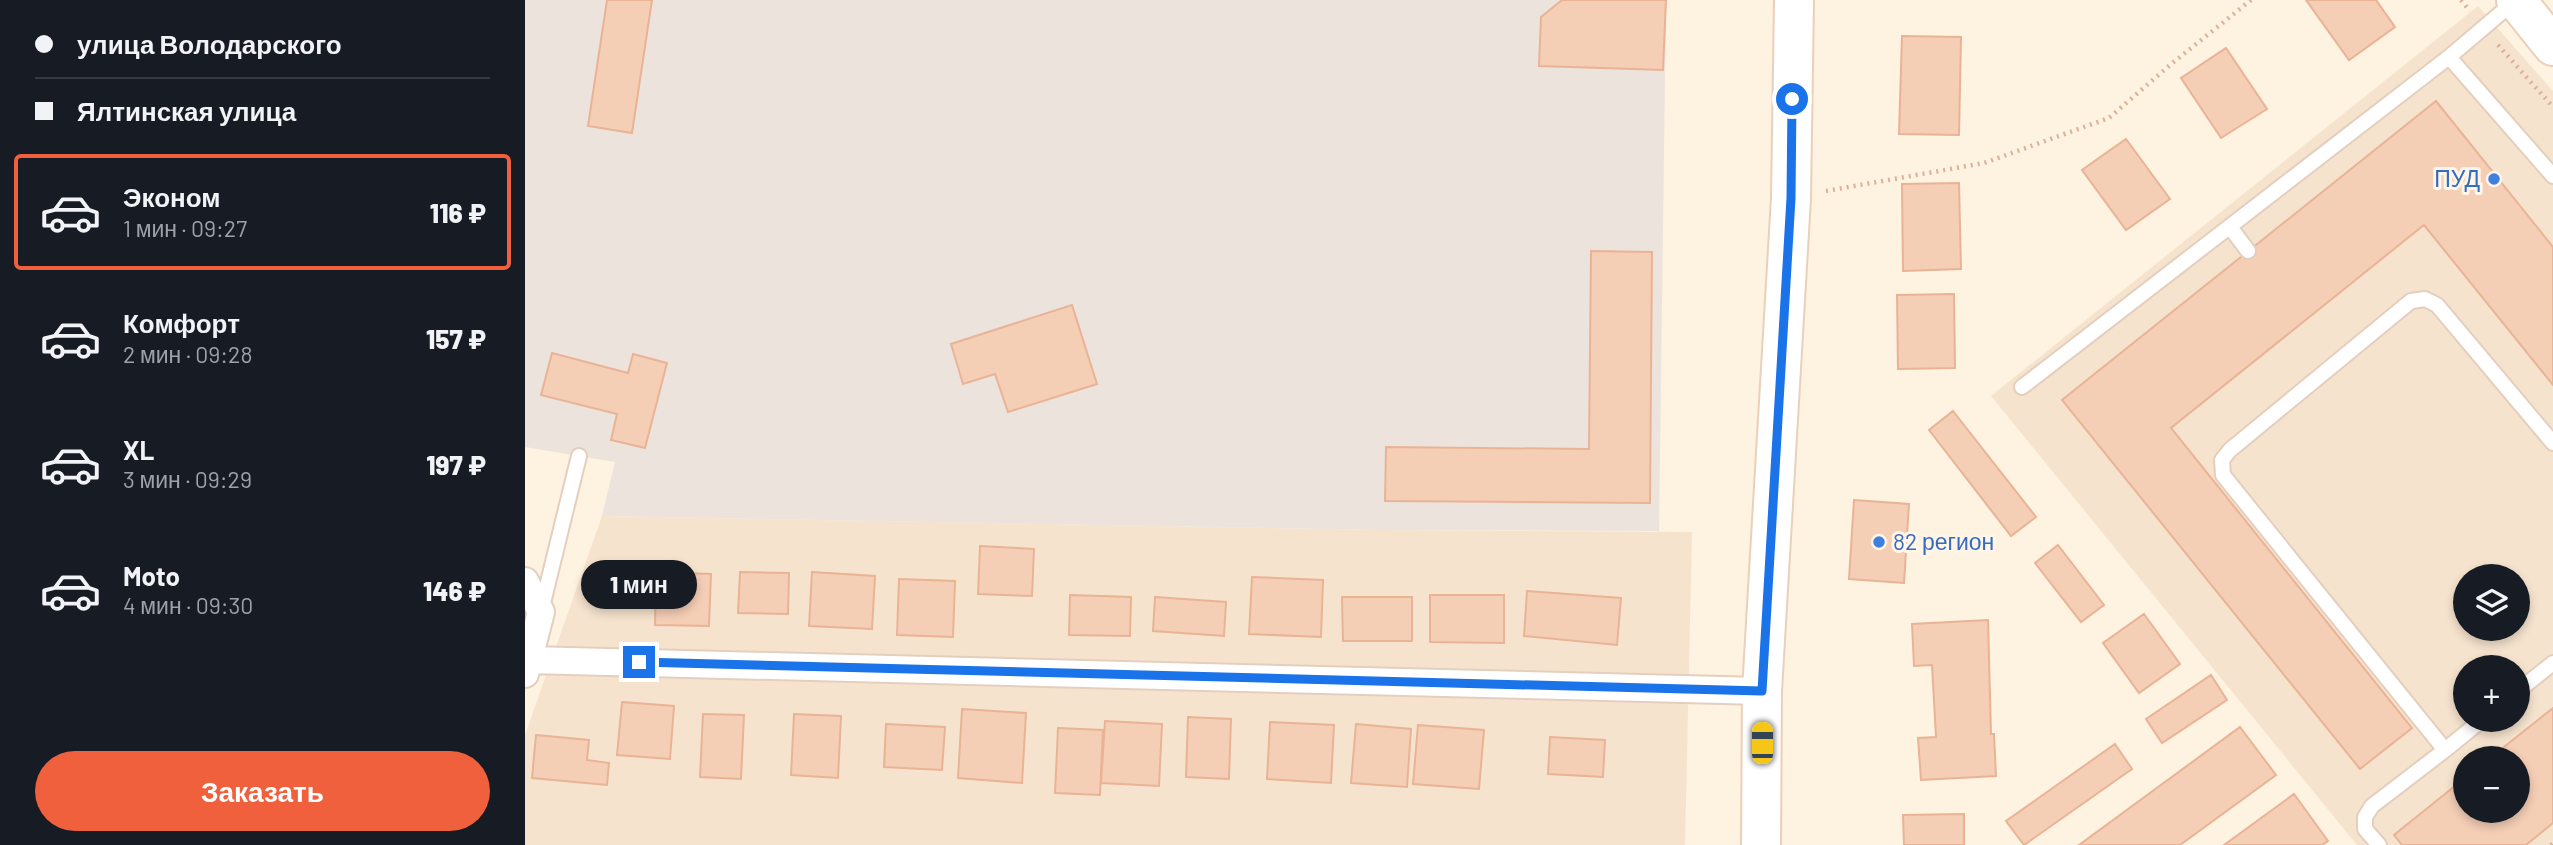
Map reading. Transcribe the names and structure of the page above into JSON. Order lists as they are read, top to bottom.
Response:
{
  "places": ["ПУД", "82 регион"],
  "page": {
    "banner": ["улица Володарского", "Ялтинская улица"],
    "list": [
      {
        "name": "Эконом",
        "note": "1 мин · 09:27",
        "value": "116 ₽"
      },
      {
        "name": "Комфорт",
        "note": "2 мин · 09:28",
        "value": "157 ₽"
      },
      {
        "name": "XL",
        "note": "3 мин · 09:29",
        "value": "197 ₽"
      },
      {
        "name": "Moto",
        "note": "4 мин · 09:30",
        "value": "146 ₽"
      }
    ],
    "bubble": "1 мин",
    "map_buttons": ["+", "−"],
    "buttons": "Заказать"
  }
}
